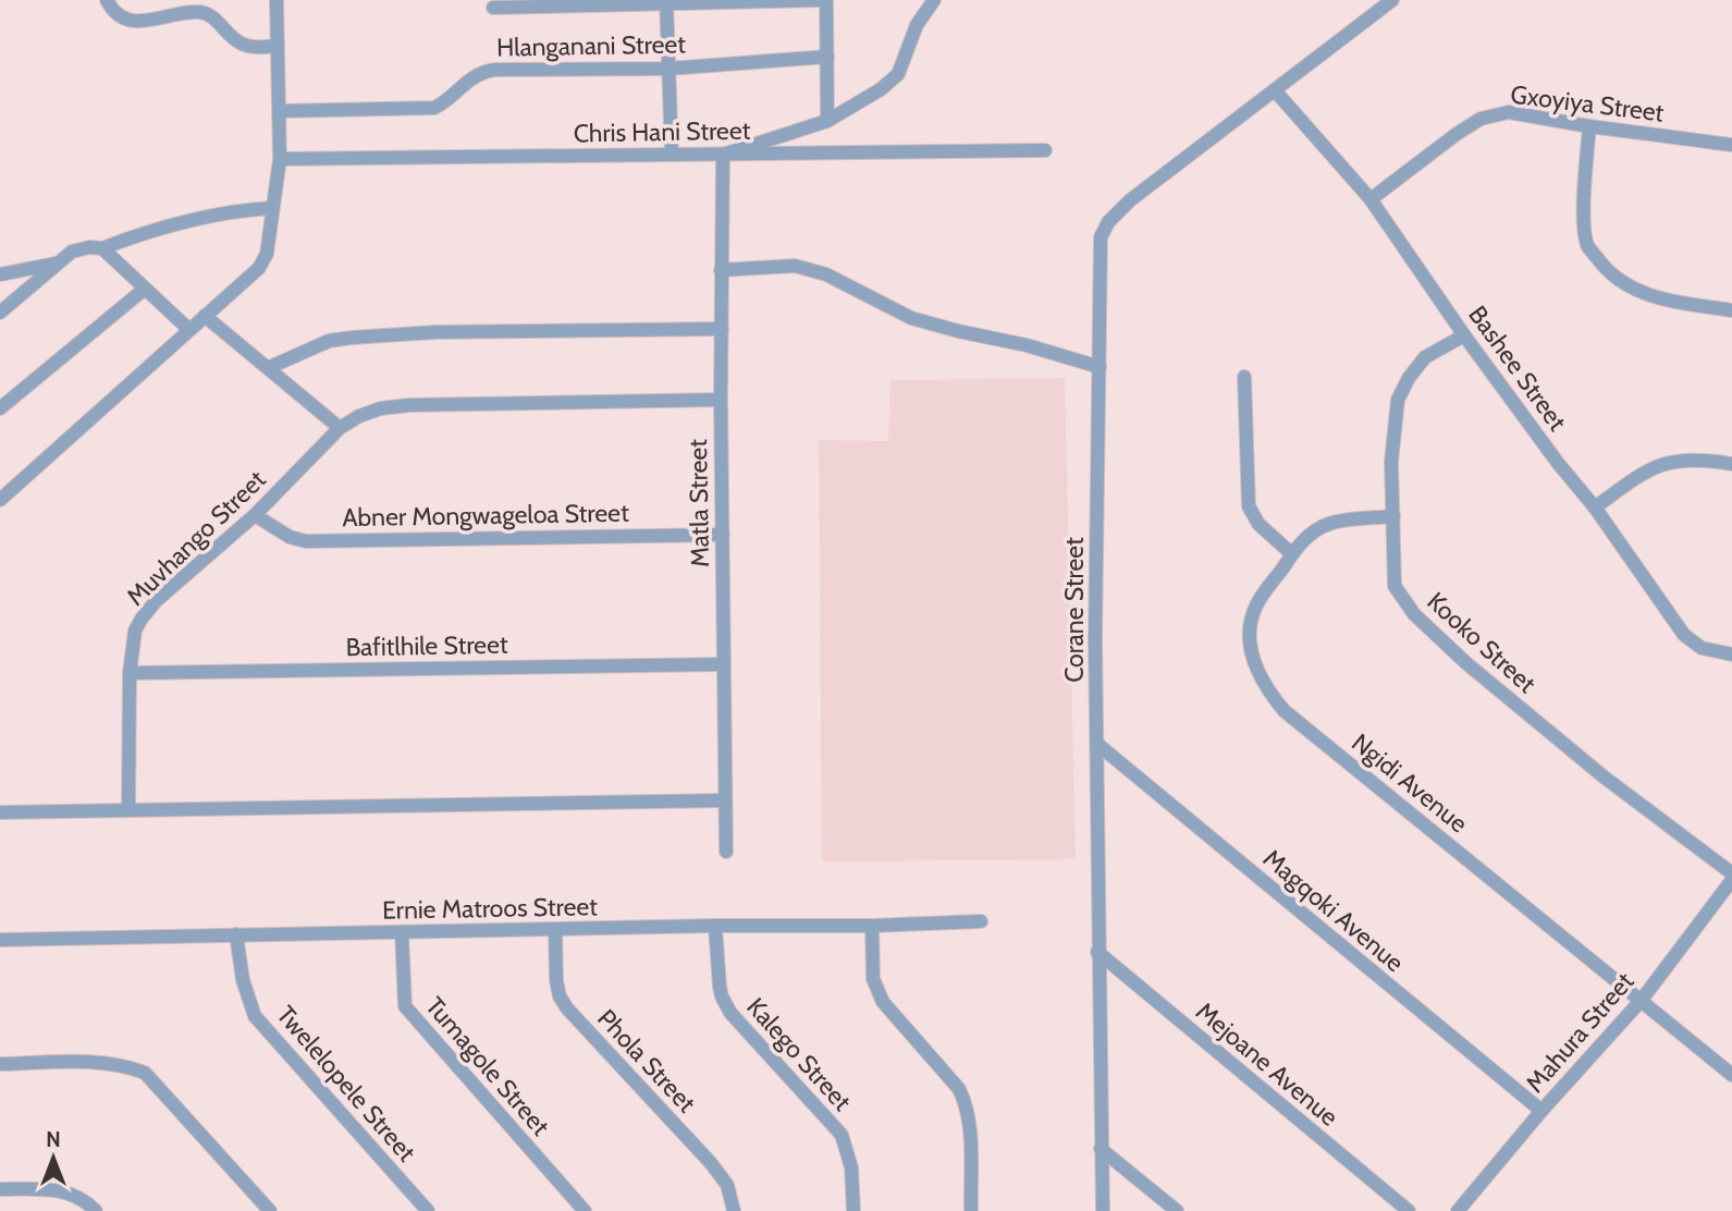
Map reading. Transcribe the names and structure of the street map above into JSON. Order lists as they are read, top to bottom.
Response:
{
  "streets": {
    "street": [
      "Hlanganani Street",
      "Gxoyiya Street",
      "Chris Hani Street",
      "Bashee Street",
      "Matla Street",
      "Abner Mongwageloa Street",
      "Muvhango Street",
      "Corane Street",
      "Kooko Street",
      "Bafitlhile Street",
      "Ngidi Avenue",
      "Ernie Matroos Street",
      "Magqoki Avenue",
      "Mahura Street",
      "Kalego Street",
      "Phola Street",
      "Mejoane Avenue",
      "Tumagole Street",
      "Twelelopele Street"
    ]
  },
  "crossings": [
    ["Gxoyiya Street", "Bashee Street"],
    ["Chris Hani Street", "Matla Street"],
    ["Bashee Street", "Corane Street"],
    ["Bashee Street", "Kooko Street"],
    ["Matla Street", "Abner Mongwageloa Street"],
    ["Matla Street", "Muvhango Street"],
    ["Matla Street", "Bafitlhile Street"],
    ["Abner Mongwageloa Street", "Muvhango Street"],
    ["Muvhango Street", "Bafitlhile Street"],
    ["Corane Street", "Magqoki Avenue"],
    ["Corane Street", "Mejoane Avenue"],
    ["Kooko Street", "Ngidi Avenue"],
    ["Ngidi Avenue", "Mahura Street"],
    ["Ernie Matroos Street", "Kalego Street"],
    ["Ernie Matroos Street", "Phola Street"],
    ["Ernie Matroos Street", "Tumagole Street"],
    ["Ernie Matroos Street", "Twelelopele Street"],
    ["Magqoki Avenue", "Mahura Street"]
  ],
  "north": "top"
}
